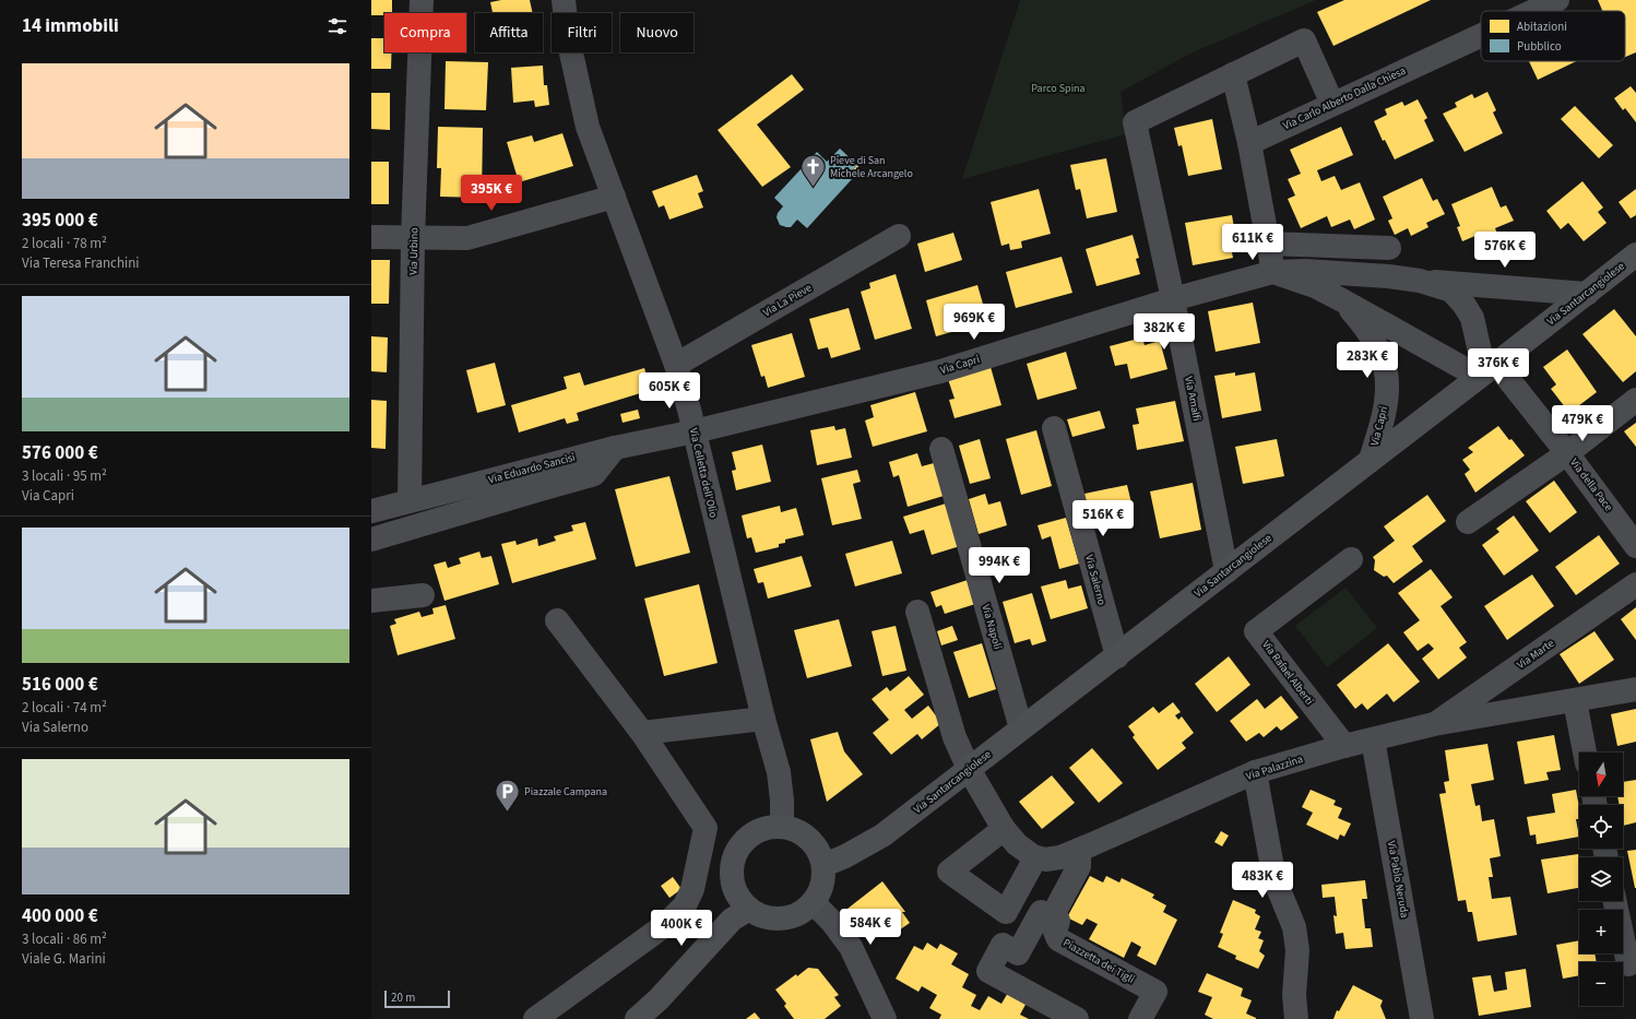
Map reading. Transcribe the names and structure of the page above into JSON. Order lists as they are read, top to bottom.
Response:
{
  "streets": {
    "main road": ["Via Santarcangiolese"],
    "street": [
      "Via Carlo Alberto Dalla Chiesa",
      "Via Urbino",
      "Via La Pieve",
      "Via Capri",
      "Via Amalfi",
      "Via Eduardo Sancisi",
      "Via Celletta dell'Olio",
      "Via della Pace",
      "Via Salerno",
      "Via Napoli",
      "Via Marte",
      "Via Rafael Alberti",
      "Via Palazzina",
      "Via Pablo Neruda",
      "Piazzetta dei Tigli"
    ]
  },
  "crossings": [
    ["Via Urbino", "Via Eduardo Sancisi"],
    ["Via Santarcangiolese", "Via Capri"],
    ["Via Santarcangiolese", "Via Amalfi"],
    ["Via Santarcangiolese", "Via Celletta dell'Olio"],
    ["Via Santarcangiolese", "Via della Pace"],
    ["Via Santarcangiolese", "Via Salerno"],
    ["Via Santarcangiolese", "Via Napoli"],
    ["Via Santarcangiolese", "Via Palazzina"],
    ["Via La Pieve", "Via Celletta dell'Olio"],
    ["Via Capri", "Via Amalfi"],
    ["Via Capri", "Via Eduardo Sancisi"],
    ["Via Capri", "Via Celletta dell'Olio"],
    ["Via Capri", "Via della Pace"],
    ["Via Eduardo Sancisi", "Via Celletta dell'Olio"],
    ["Via Marte", "Via Palazzina"],
    ["Via Rafael Alberti", "Via Palazzina"],
    ["Via Palazzina", "Via Pablo Neruda"]
  ],
  "parks": ["Parco Spina"],
  "places": {
    "church": ["Pieve di San Michele Arcangelo"],
    "parking": ["Piazzale Campana"]
  },
  "legend": ["Abitazioni", "Pubblico"],
  "scale_bar": "20 m",
  "north": "bottom",
  "page": {
    "heading": "14 immobili",
    "chip": [
      "Compra",
      "Affitta",
      "Filtri",
      "Nuovo"
    ],
    "list": [
      {
        "name": "395 000 €",
        "note": "2 locali · 78 m² · Via Teresa Franchini"
      },
      {
        "name": "576 000 €",
        "note": "3 locali · 95 m² · Via Capri"
      },
      {
        "name": "516 000 €",
        "note": "2 locali · 74 m² · Via Salerno"
      },
      {
        "name": "400 000 €",
        "note": "3 locali · 86 m² · Viale G. Marini"
      }
    ],
    "price": [
      "395K €",
      "611K €",
      "576K €",
      "969K €",
      "382K €",
      "283K €",
      "376K €",
      "605K €",
      "479K €",
      "516K €",
      "994K €",
      "483K €",
      "584K €",
      "400K €"
    ],
    "map_buttons": ["+", "−"],
    "scale": "20 m"
  }
}
